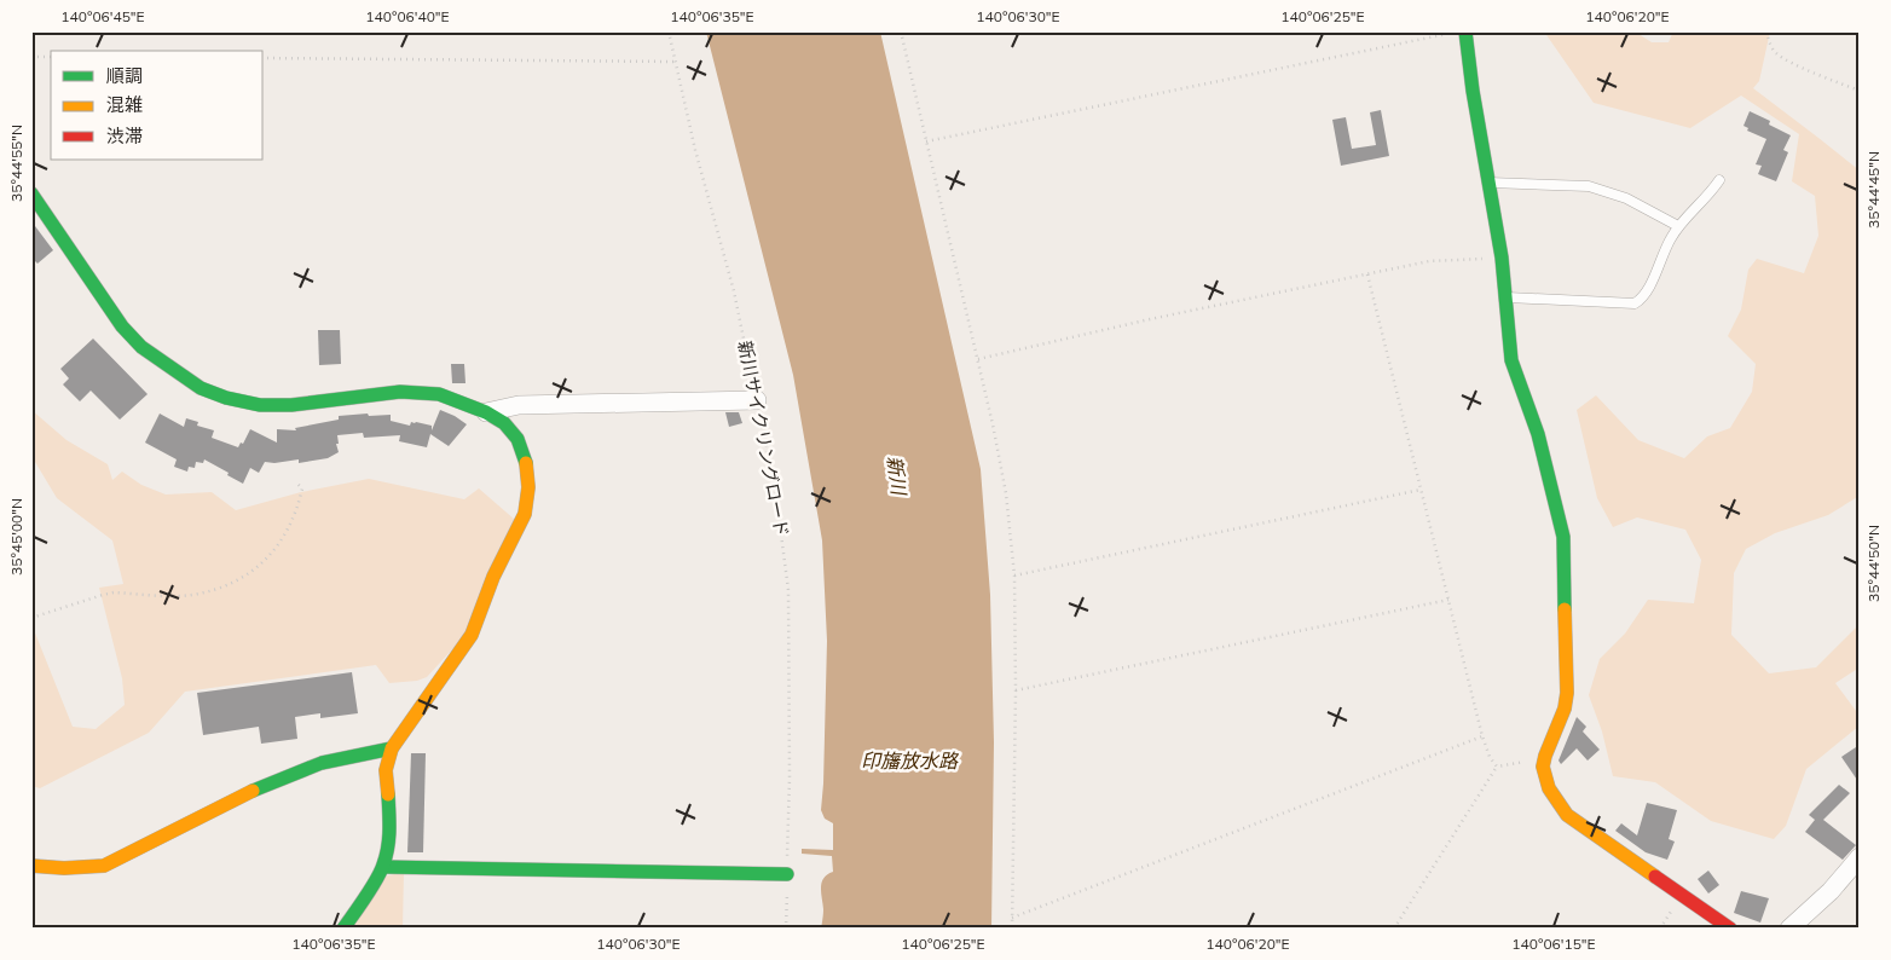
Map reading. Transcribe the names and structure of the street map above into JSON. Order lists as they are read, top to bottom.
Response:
{
  "streets": {
    "path": ["新川サイクリングロード"]
  },
  "water": ["新川", "印旛放水路"],
  "legend": ["順調", "混雑", "渋滞"],
  "coordinates": [
    "140°06'45\"E",
    "140°06'40\"E",
    "140°06'35\"E",
    "140°06'30\"E",
    "140°06'25\"E",
    "140°06'20\"E",
    "35°44'55\"N",
    "35°44'45\"N",
    "35°45'00\"N",
    "35°44'50\"N",
    "140°06'15\"E"
  ]
}
